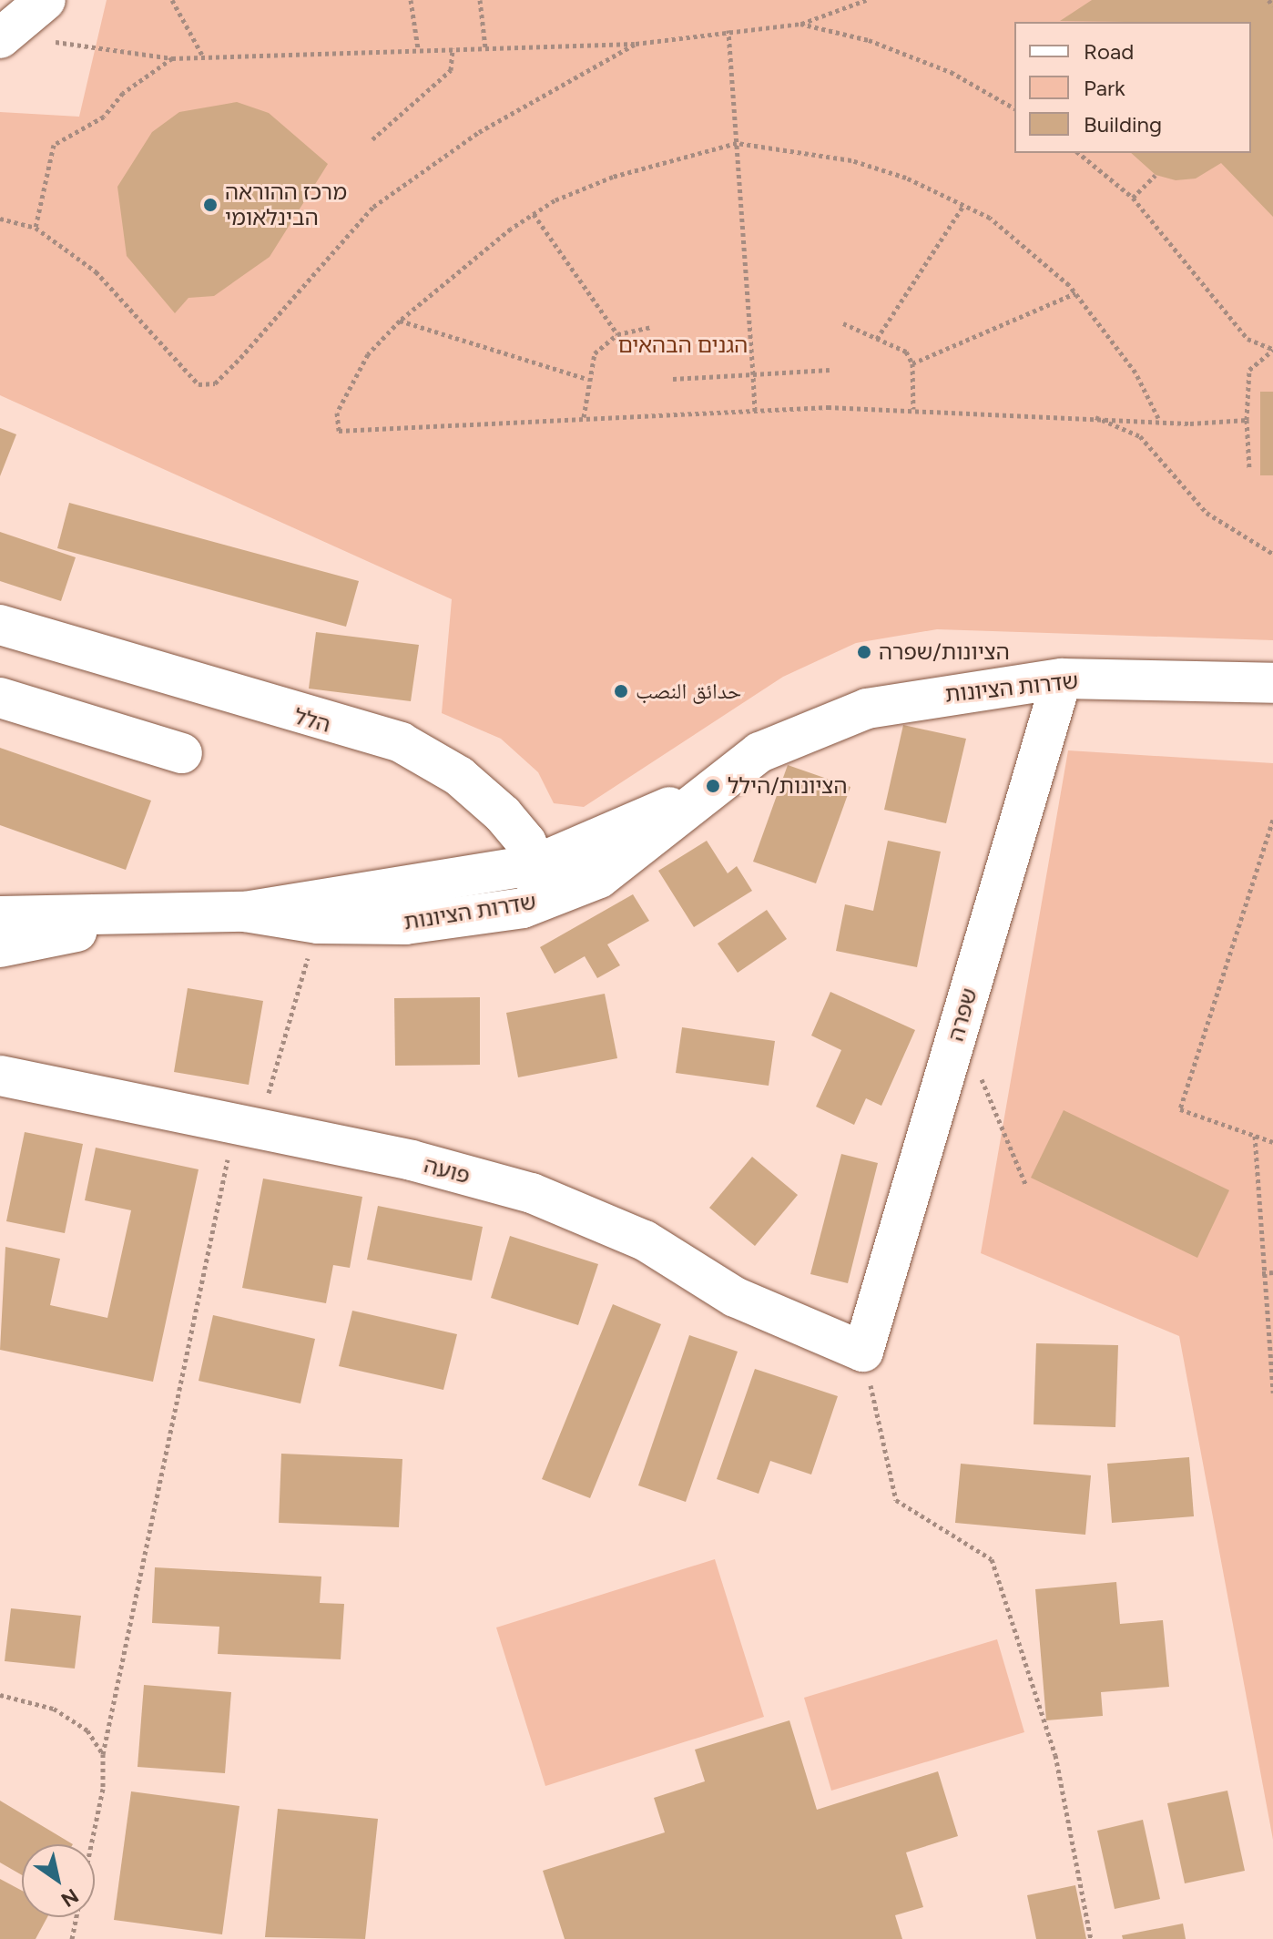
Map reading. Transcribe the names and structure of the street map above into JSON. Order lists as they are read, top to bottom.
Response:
{
  "streets": {
    "street": [
      "שדרות הציונות",
      "הלל",
      "שפרה",
      "פועה"
    ]
  },
  "crossings": [
    ["שדרות הציונות", "הלל"],
    ["שדרות הציונות", "שפרה"],
    ["שפרה", "פועה"]
  ],
  "parks": ["הגנים הבהאים"],
  "places": [
    "מרכז ההוראה הבינלאומי",
    "הציונות/שפרה",
    "حدائق النصب",
    "הציונות/הילל"
  ],
  "legend": ["Road", "Park", "Building"],
  "north": "bottom right"
}
